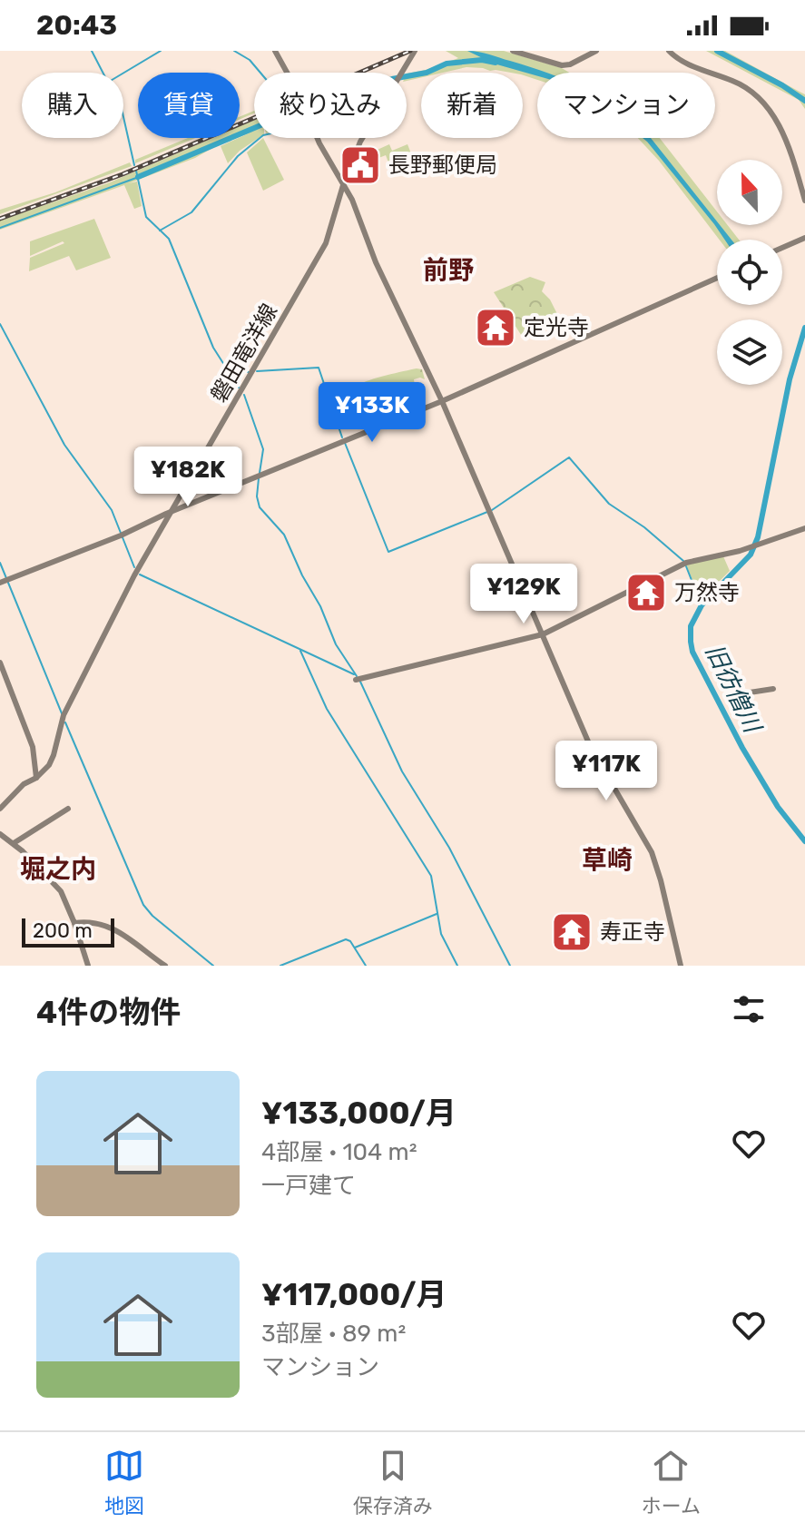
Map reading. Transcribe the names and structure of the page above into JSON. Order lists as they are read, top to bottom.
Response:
{
  "streets": {
    "street": ["磐田竜洋線"]
  },
  "districts": ["前野", "草崎", "堀之内"],
  "water": ["旧彷僧川"],
  "places": {
    "public building": ["長野郵便局"],
    "temple": ["定光寺", "万然寺", "寿正寺"]
  },
  "scale_bar": "200 m",
  "north": "top",
  "page": {
    "status": "20:43",
    "chip": [
      "購入",
      "賃貸",
      "絞り込み",
      "新着",
      "マンション"
    ],
    "price": [
      "¥133K",
      "¥182K",
      "¥129K",
      "¥117K"
    ],
    "scale": "200 m",
    "heading": "4件の物件",
    "list": [
      {
        "name": "¥133,000/月",
        "note": "4部屋 · 104 m² · 一戸建て"
      },
      {
        "name": "¥117,000/月",
        "note": "3部屋 · 89 m² · マンション"
      }
    ],
    "tabs": ["地図", "保存済み", "ホーム"]
  }
}
